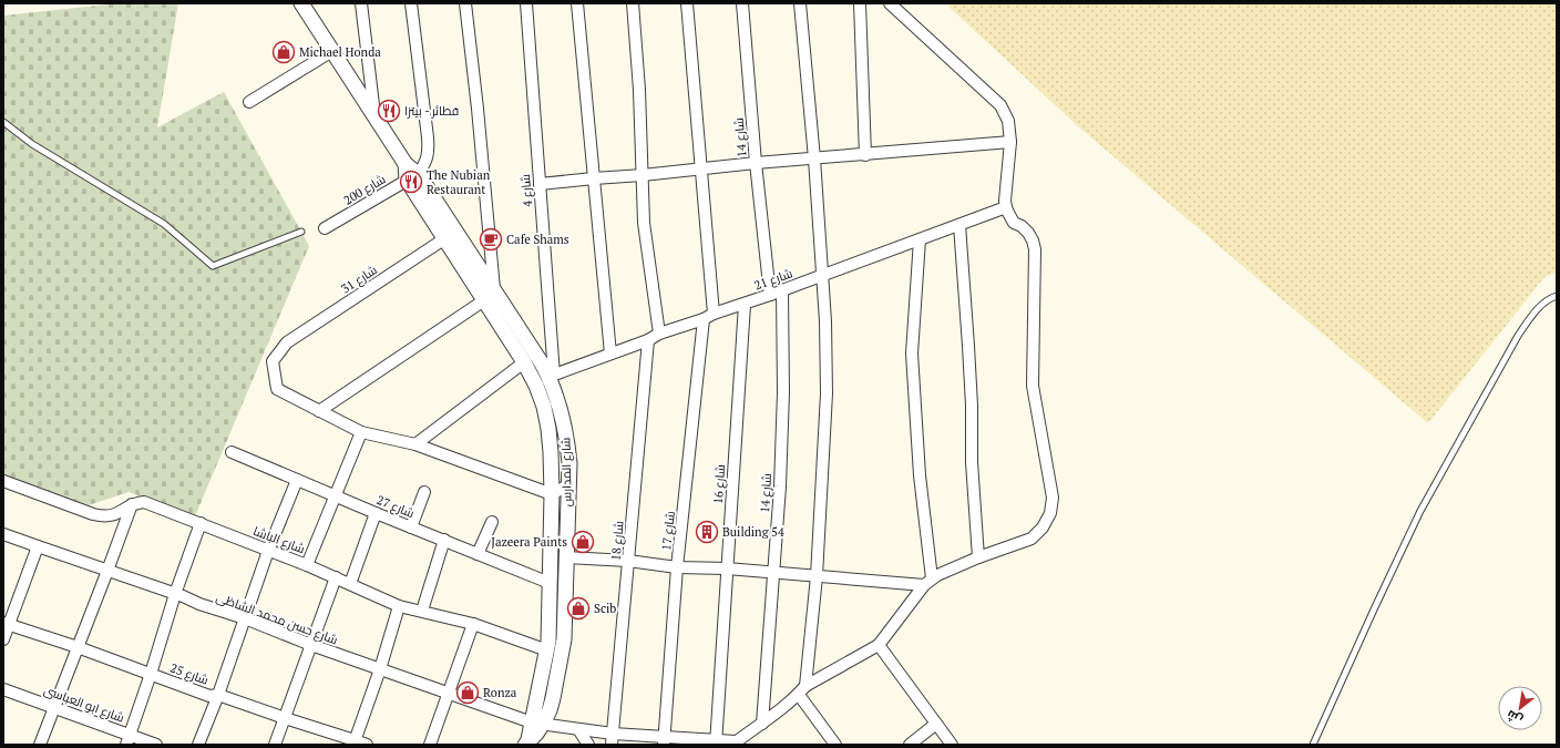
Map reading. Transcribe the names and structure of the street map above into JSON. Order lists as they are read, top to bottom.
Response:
{
  "streets": {
    "street": [
      "شارع 14",
      "شارع 200",
      "شارع 4",
      "شارع 31",
      "شارع 21",
      "شارع المدارس",
      "شارع 16",
      "شارع 27",
      "شارع 17",
      "شارع الباشا",
      "شارع 18",
      "شارع حسن محمد الشاظى",
      "شارع 25",
      "شارع ابو العباسى"
    ]
  },
  "crossings": [
    ["شارع 14", "شارع 21"],
    ["شارع 200", "شارع المدارس"],
    ["شارع 4", "شارع 21"],
    ["شارع 4", "شارع المدارس"],
    ["شارع 31", "شارع المدارس"],
    ["شارع 21", "شارع المدارس"],
    ["شارع 21", "شارع 16"],
    ["شارع 21", "شارع 17"],
    ["شارع 21", "شارع 18"],
    ["شارع المدارس", "شارع 27"],
    ["شارع المدارس", "شارع الباشا"],
    ["شارع المدارس", "شارع حسن محمد الشاظى"],
    ["شارع 16", "شارع حسن محمد الشاظى"],
    ["شارع 17", "شارع حسن محمد الشاظى"],
    ["شارع 18", "شارع حسن محمد الشاظى"]
  ],
  "places": {
    "shop": [
      "Michael Honda",
      "Jazeera Paints",
      "Scib",
      "Ronza"
    ],
    "restaurant": ["فطائر - بيتزا", "The Nubian Restaurant"],
    "cafe": ["Cafe Shams"],
    "building": ["Building 54"]
  },
  "north": "bottom left"
}
